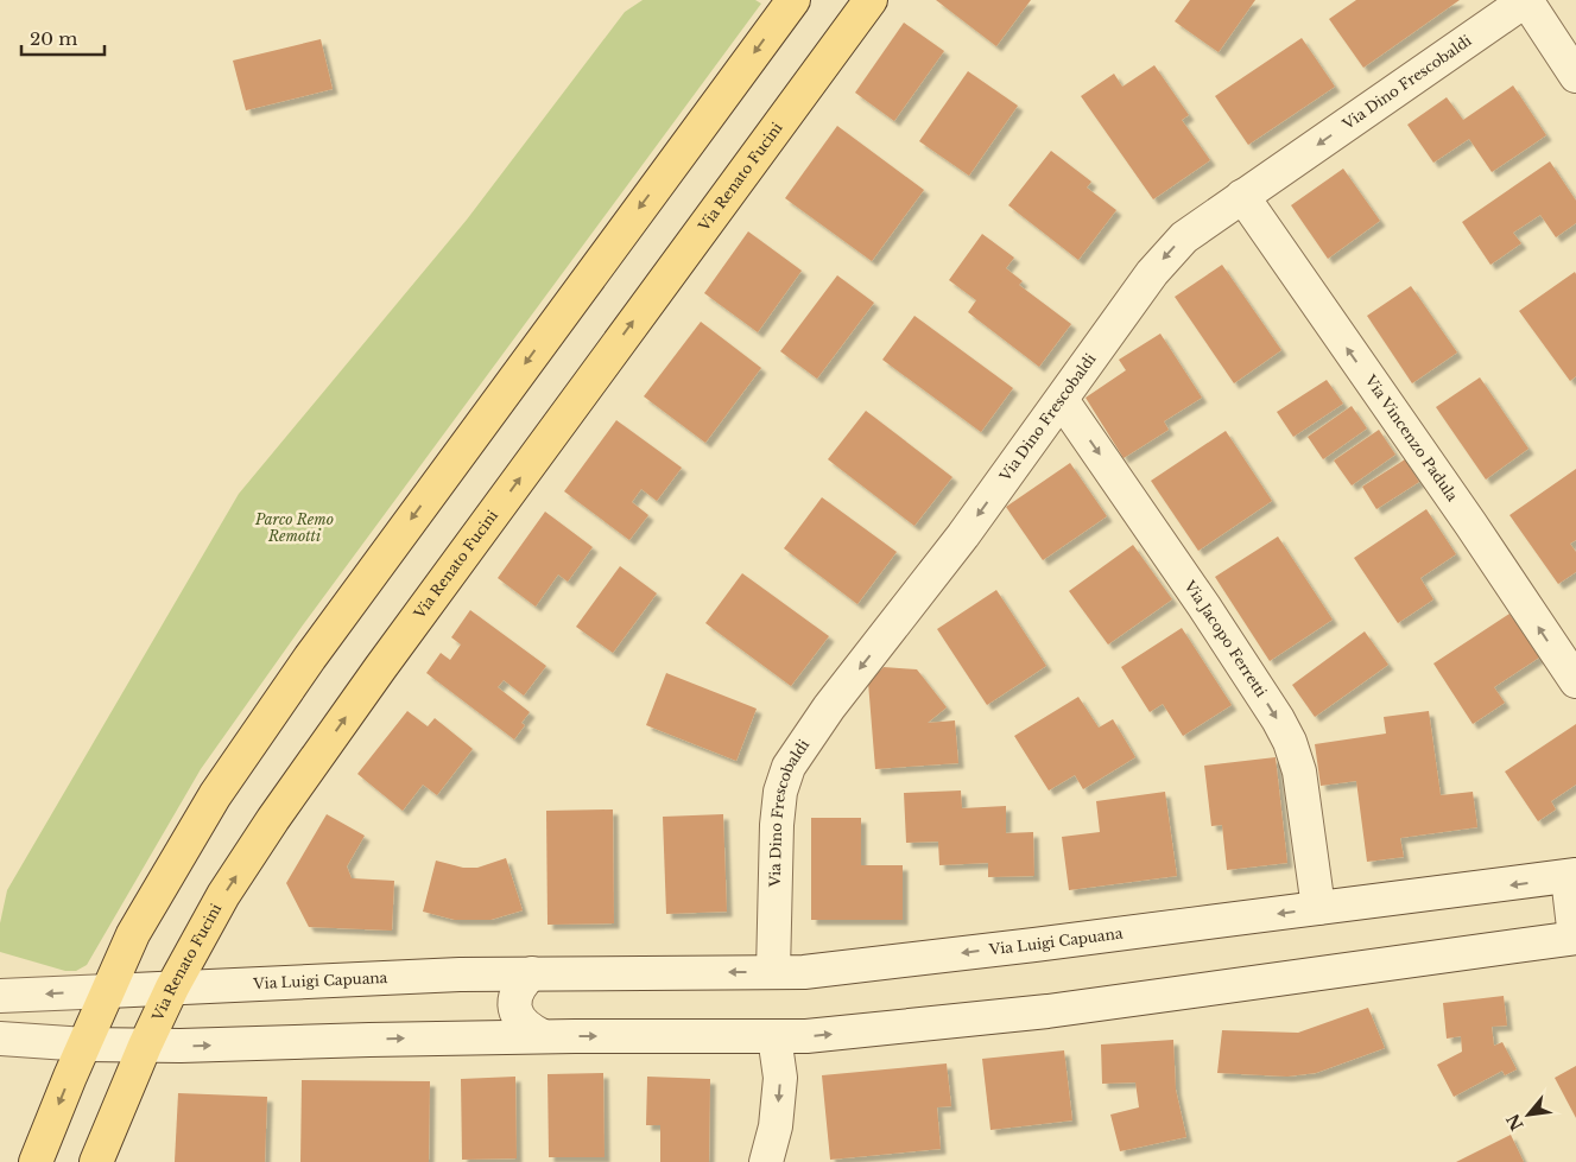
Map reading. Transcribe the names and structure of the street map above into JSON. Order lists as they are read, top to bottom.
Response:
{
  "streets": {
    "main road": ["Via Renato Fucini"],
    "street": [
      "Via Dino Frescobaldi",
      "Via Vincenzo Padula",
      "Via Jacopo Ferretti",
      "Via Luigi Capuana"
    ]
  },
  "crossings": [
    ["Via Dino Frescobaldi", "Via Vincenzo Padula"],
    ["Via Dino Frescobaldi", "Via Jacopo Ferretti"],
    ["Via Dino Frescobaldi", "Via Luigi Capuana"],
    ["Via Renato Fucini", "Via Luigi Capuana"],
    ["Via Jacopo Ferretti", "Via Luigi Capuana"]
  ],
  "one_way": ["Via Dino Frescobaldi", "Via Vincenzo Padula", "Via Jacopo Ferretti"],
  "parks": ["Parco Remo Remotti"],
  "scale_bar": "20 m",
  "north": "bottom left"
}
